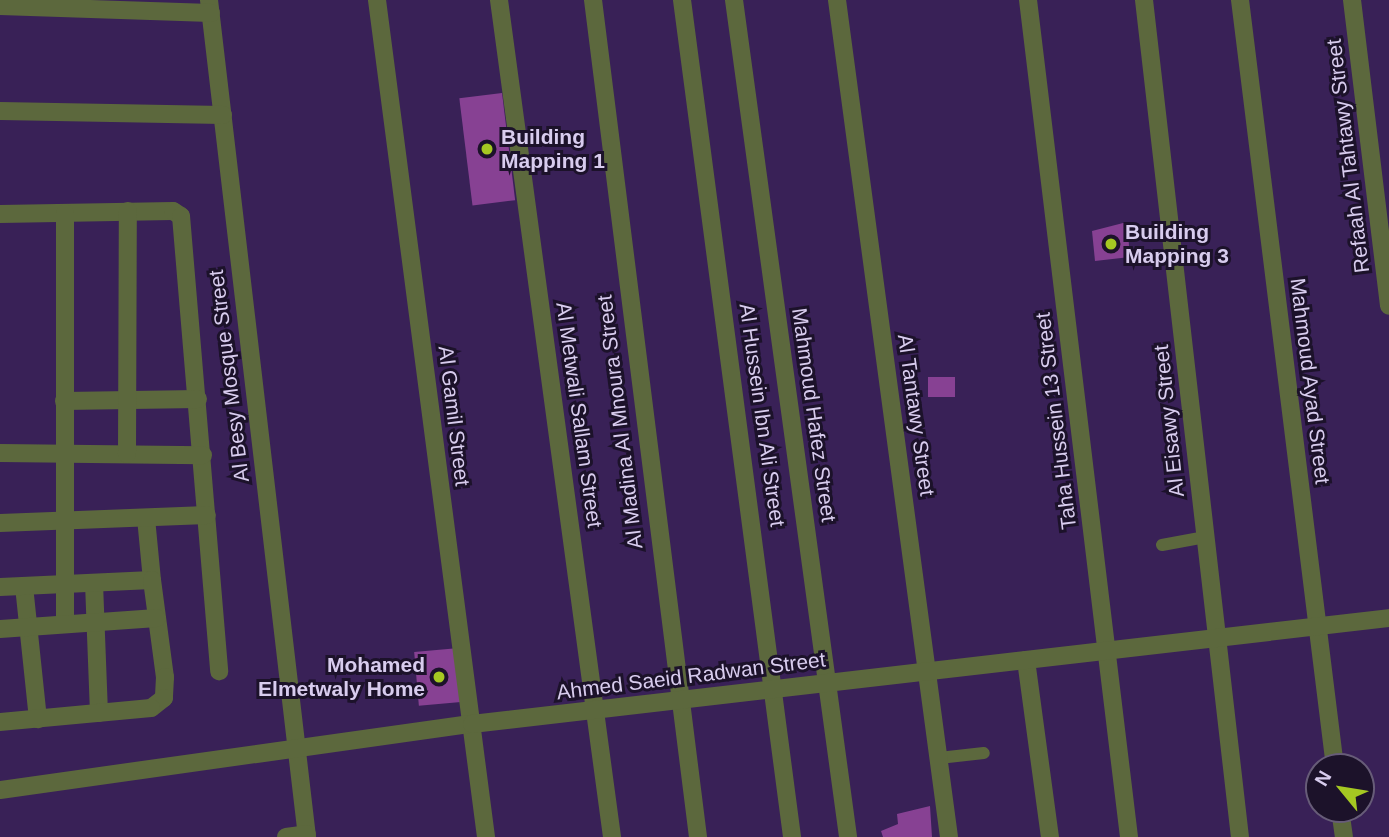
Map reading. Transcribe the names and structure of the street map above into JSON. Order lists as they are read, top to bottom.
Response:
{
  "streets": {
    "street": [
      "Refaah Al Tahtawy Street",
      "Al Besy Mosque Street",
      "Mahmoud Ayad Street",
      "Al Metwali Sallam Street",
      "Al Hussein Ibn Ali Street",
      "Mahmoud Hafez Street",
      "Al Tantawy Street",
      "Al Gamil Street",
      "Taha Hussein 13 Street",
      "Al Eisawy Street",
      "Al Madina Al Mnoura Street",
      "Ahmed Saeid Radwan Street"
    ]
  },
  "crossings": [
    ["Al Besy Mosque Street", "Ahmed Saeid Radwan Street"],
    ["Mahmoud Ayad Street", "Ahmed Saeid Radwan Street"],
    ["Al Metwali Sallam Street", "Ahmed Saeid Radwan Street"],
    ["Al Hussein Ibn Ali Street", "Ahmed Saeid Radwan Street"],
    ["Mahmoud Hafez Street", "Ahmed Saeid Radwan Street"],
    ["Al Tantawy Street", "Ahmed Saeid Radwan Street"],
    ["Al Gamil Street", "Ahmed Saeid Radwan Street"],
    ["Taha Hussein 13 Street", "Ahmed Saeid Radwan Street"],
    ["Al Eisawy Street", "Ahmed Saeid Radwan Street"],
    ["Al Madina Al Mnoura Street", "Ahmed Saeid Radwan Street"]
  ],
  "places": ["Building Mapping 1", "Building Mapping 3", "Mohamed Elmetwaly Home"],
  "north": "top left"
}
